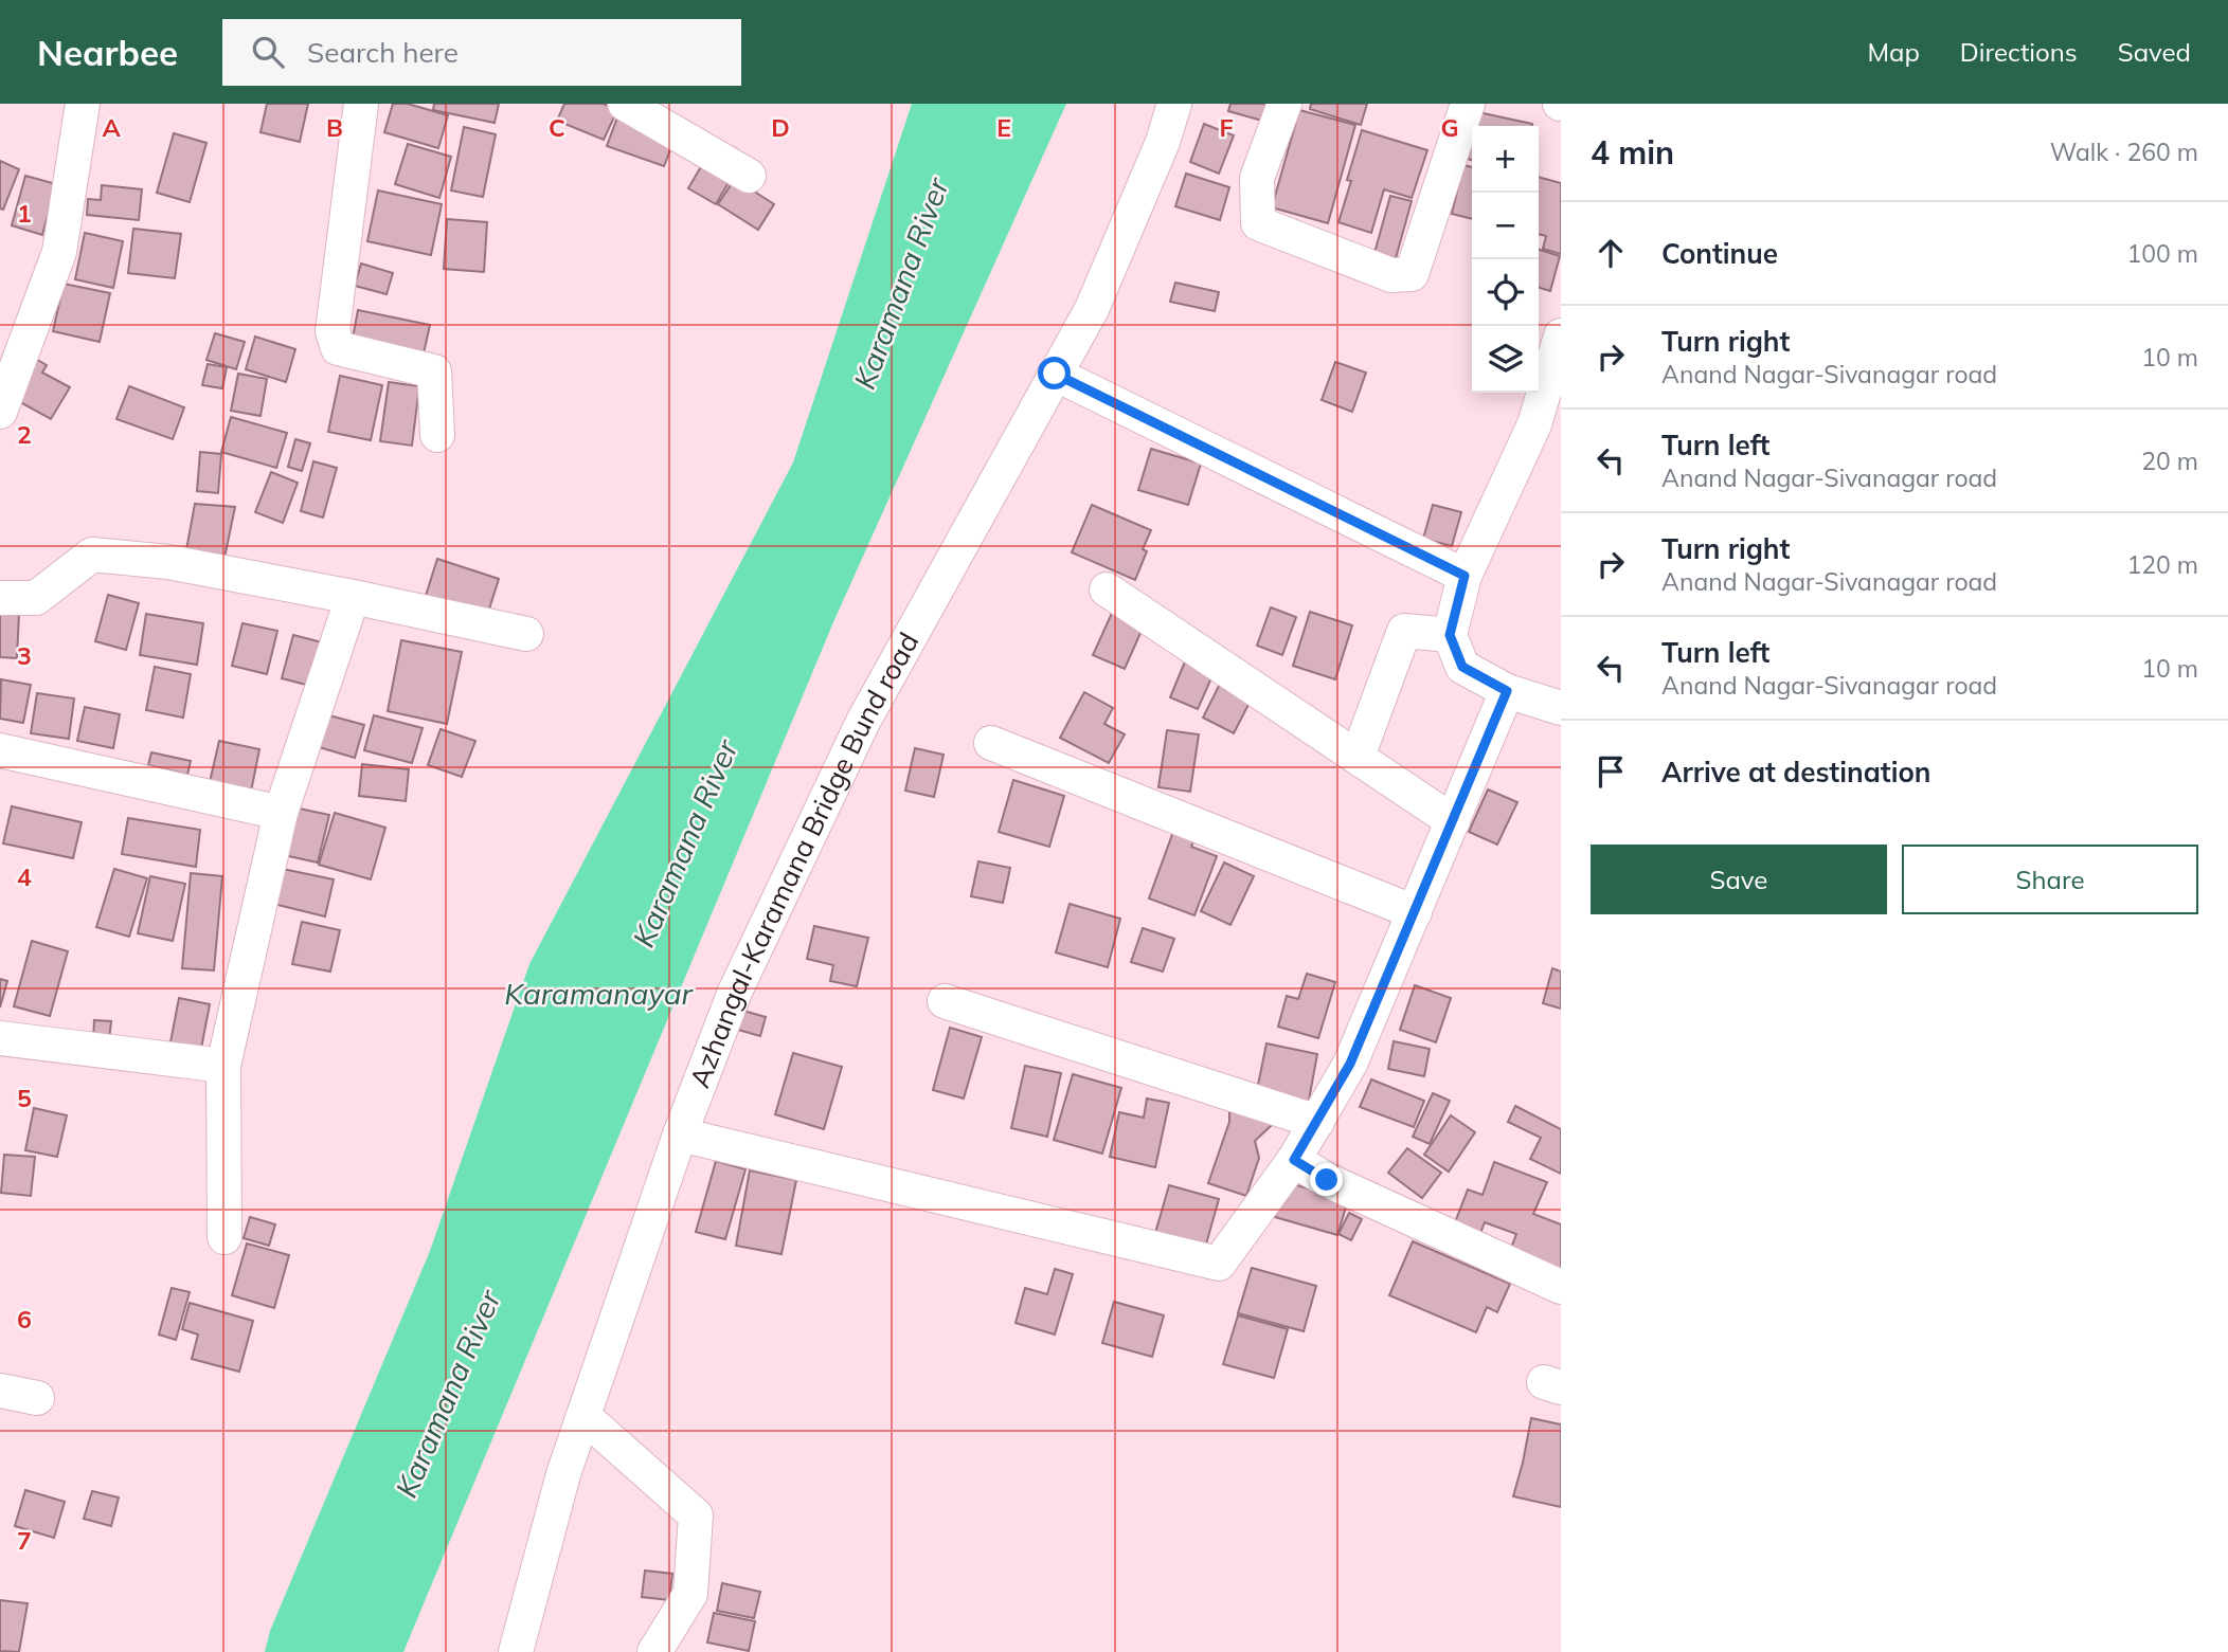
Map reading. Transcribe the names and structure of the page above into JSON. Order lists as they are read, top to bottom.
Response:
{
  "streets": {
    "street": ["Azhangal-Karamana Bridge Bund road"]
  },
  "water": ["Karamana River", "Karamanayar"],
  "page": {
    "header": "Nearbee",
    "search": "Search here",
    "nav": ["Map", "Directions", "Saved"],
    "heading": ["4 min", "Walk · 260 m"],
    "map_buttons": ["+", "−"],
    "list": [
      ["Continue", "100 m"],
      ["Turn right", "Anand Nagar-Sivanagar road", "10 m"],
      ["Turn left", "Anand Nagar-Sivanagar road", "20 m"],
      ["Turn right", "Anand Nagar-Sivanagar road", "120 m"],
      ["Turn left", "Anand Nagar-Sivanagar road", "10 m"],
      "Arrive at destination"
    ],
    "buttons": ["Save", "Share"]
  },
  "grid": {
    "columns": [
      "A",
      "B",
      "C",
      "D",
      "E",
      "F",
      "G"
    ],
    "rows": [
      "1",
      "2",
      "3",
      "4",
      "5",
      "6",
      "7"
    ]
  }
}
